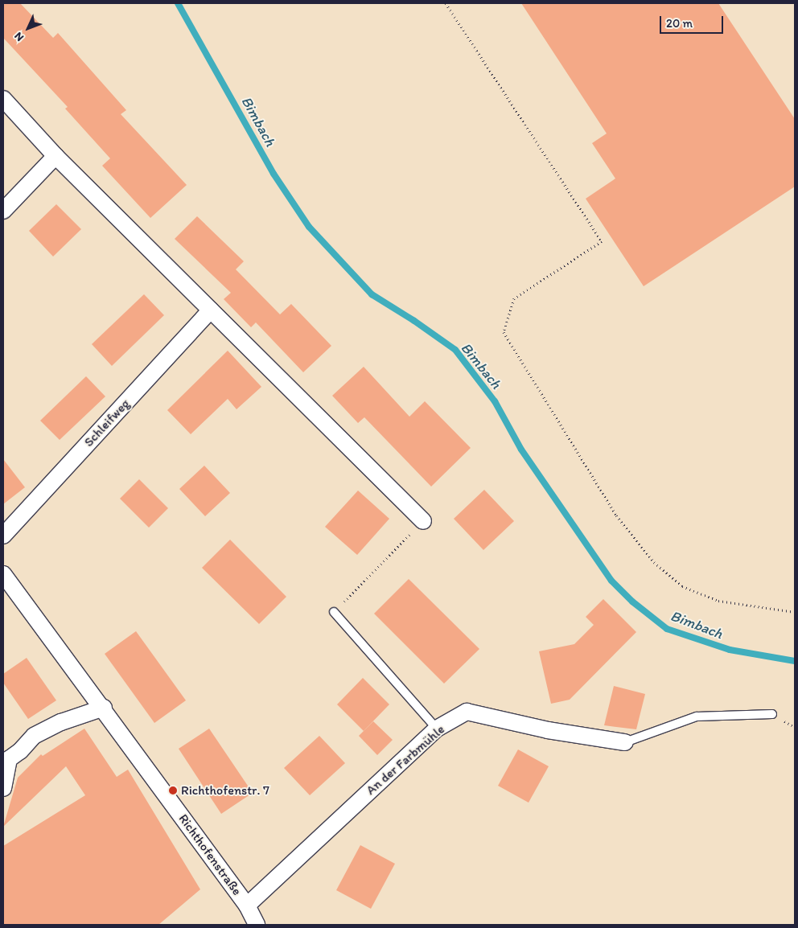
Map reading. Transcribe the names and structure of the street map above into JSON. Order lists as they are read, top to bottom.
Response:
{
  "streets": {
    "street": ["Schleifweg", "An der Farbmühle", "Richthofenstraße"]
  },
  "crossings": [
    ["An der Farbmühle", "Richthofenstraße"]
  ],
  "water": ["Bimbach"],
  "places": ["Richthofenstr. 7"],
  "scale_bar": "20 m",
  "north": "bottom left"
}
